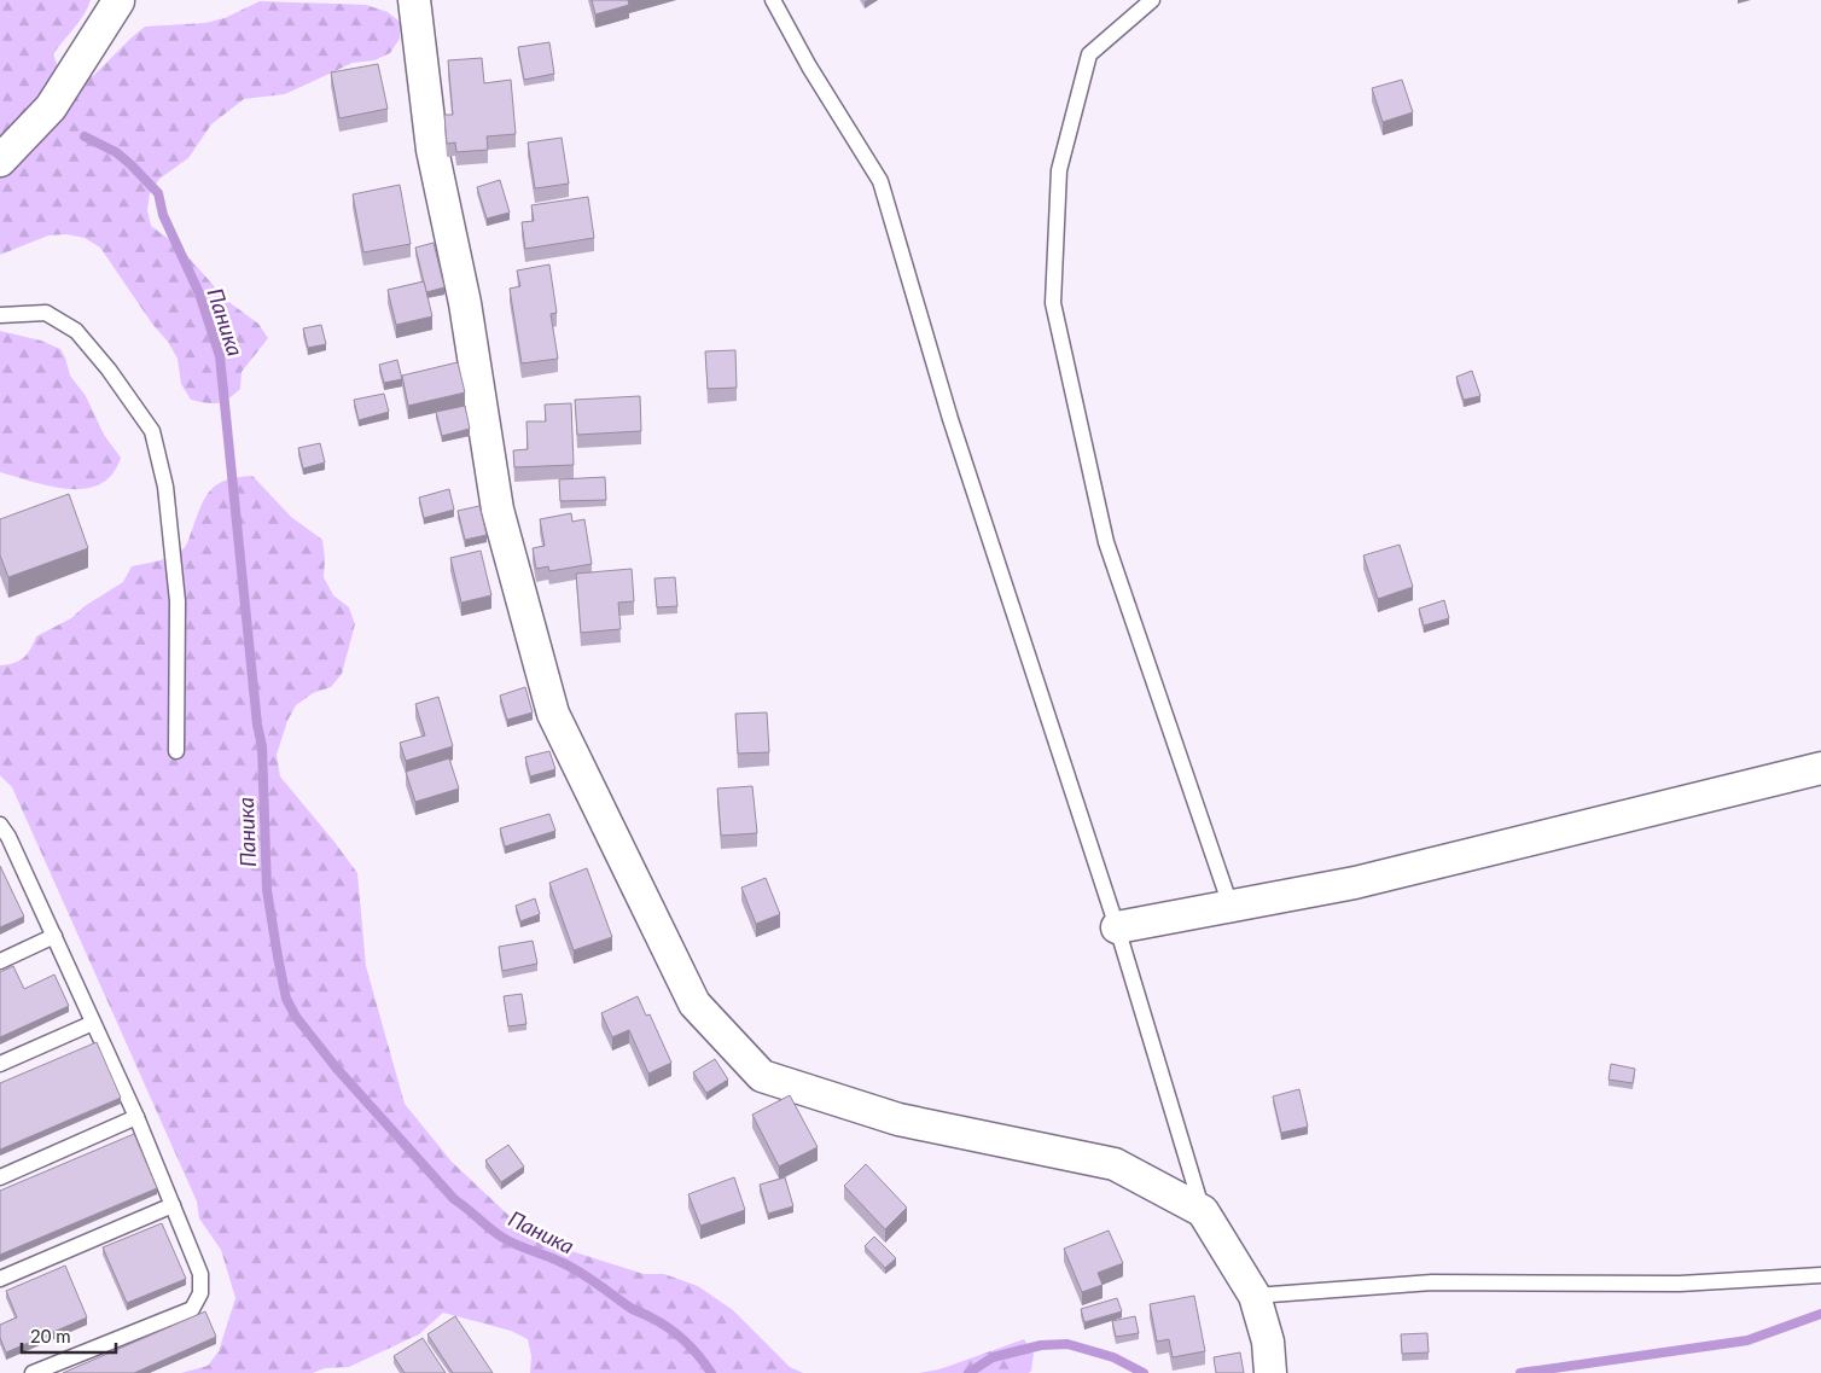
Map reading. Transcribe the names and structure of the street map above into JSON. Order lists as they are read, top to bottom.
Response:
{
  "water": ["Паника"],
  "scale_bar": "20 m"
}
